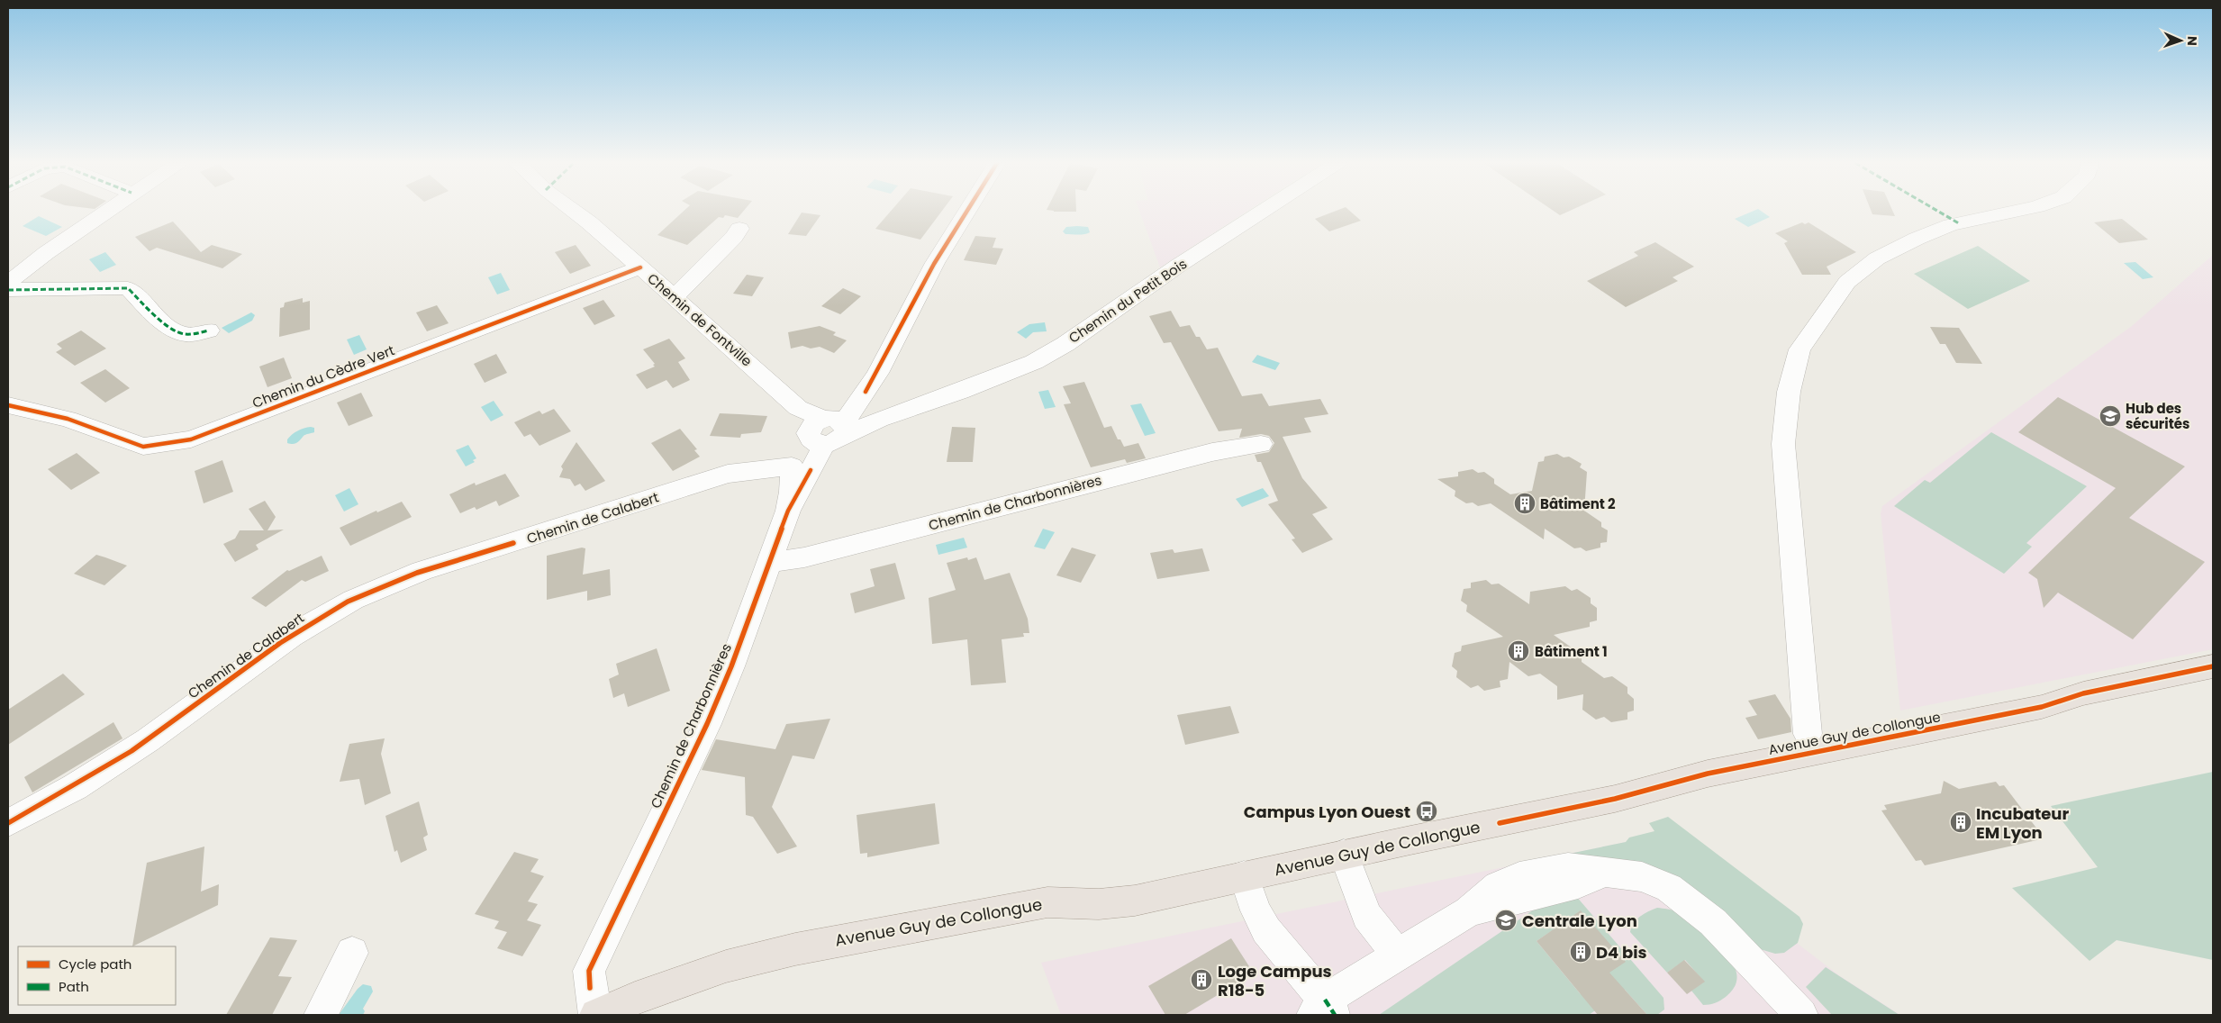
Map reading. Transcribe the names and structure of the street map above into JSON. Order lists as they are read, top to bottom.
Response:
{
  "streets": {
    "main road": ["Avenue Guy de Collongue"],
    "street": [
      "Chemin du Petit Bois",
      "Chemin de Fontville",
      "Chemin du Cèdre Vert",
      "Chemin de Charbonnières",
      "Chemin de Calabert"
    ]
  },
  "crossings": [
    ["Chemin du Petit Bois", "Chemin de Fontville"],
    ["Chemin du Petit Bois", "Chemin de Charbonnières"],
    ["Chemin du Petit Bois", "Chemin de Calabert"],
    ["Chemin de Fontville", "Chemin du Cèdre Vert"],
    ["Chemin de Fontville", "Chemin de Charbonnières"],
    ["Chemin de Fontville", "Chemin de Calabert"],
    ["Chemin de Charbonnières", "Chemin de Calabert"],
    ["Chemin de Charbonnières", "Avenue Guy de Collongue"]
  ],
  "places": {
    "school or university": ["Hub des sécurités", "Centrale Lyon"],
    "building": [
      "Bâtiment 2",
      "Bâtiment 1",
      "Incubateur EM Lyon",
      "D4 bis",
      "Loge Campus R18-5"
    ],
    "bus stop": ["Campus Lyon Ouest"]
  },
  "legend": ["Cycle path", "Path"],
  "north": "right"
}
